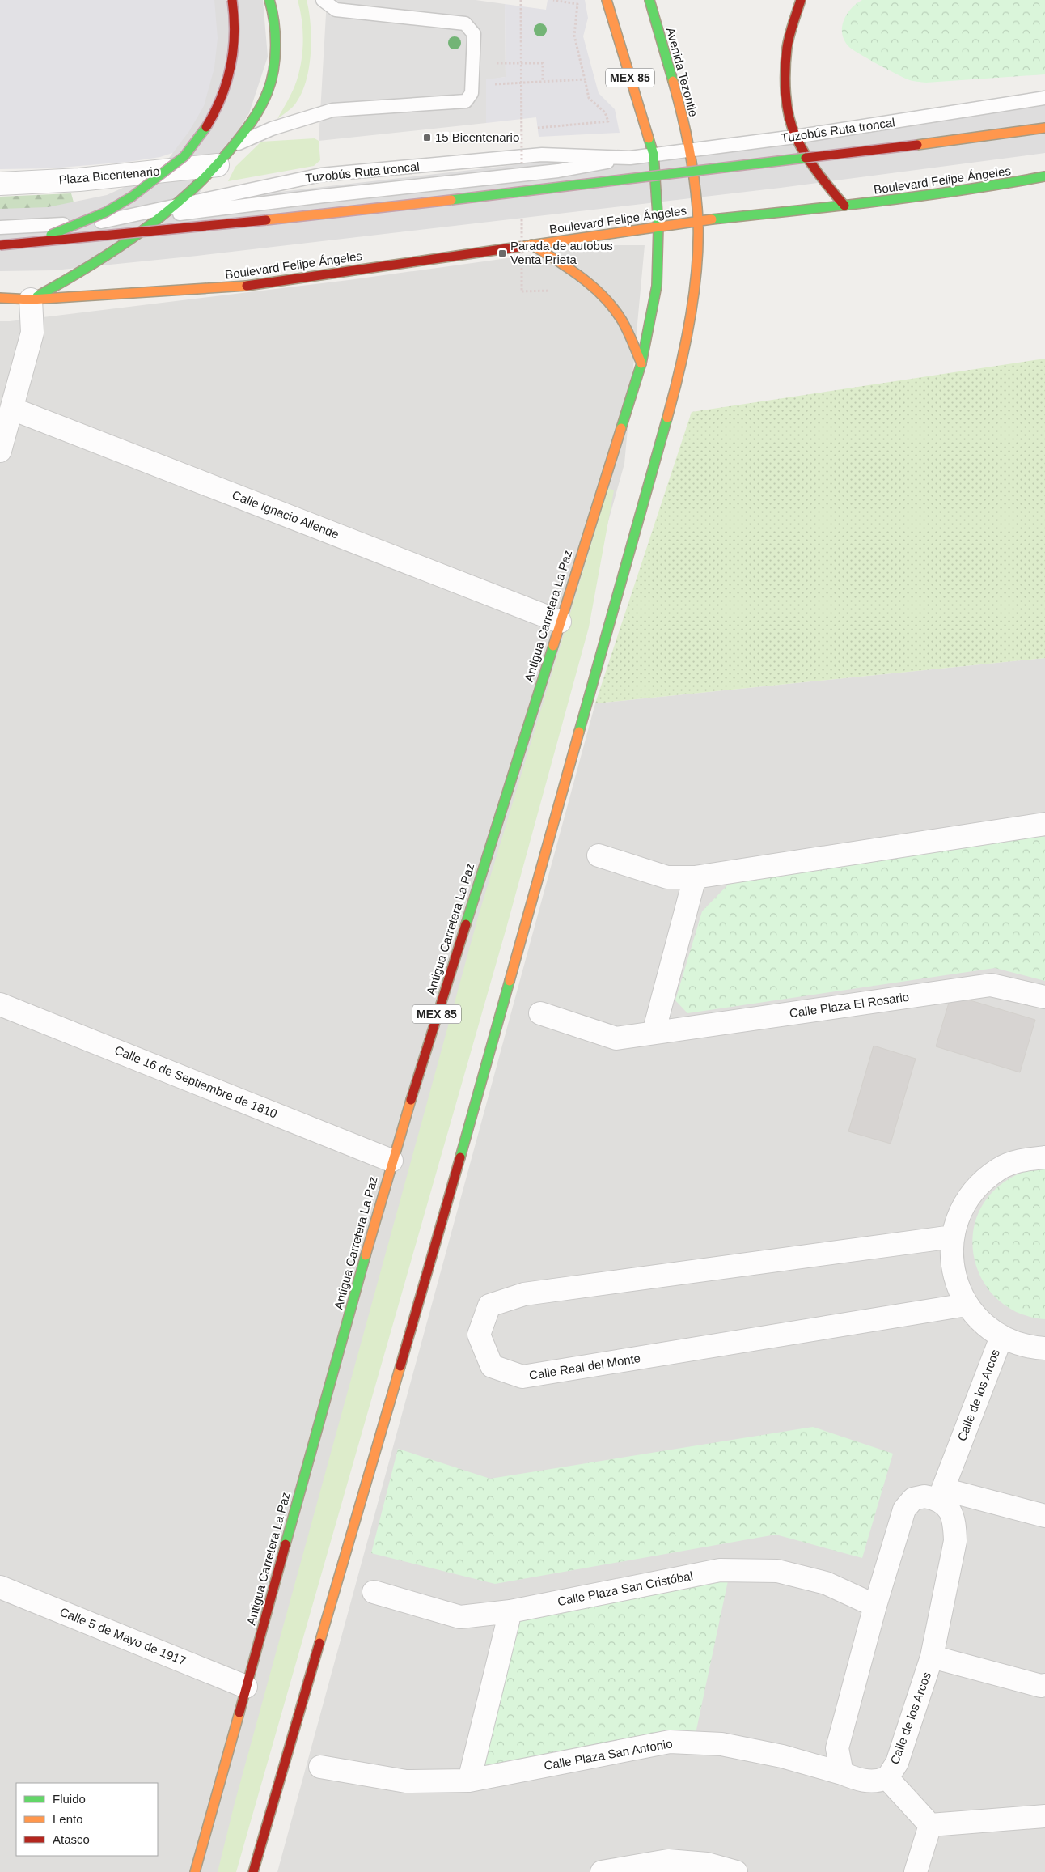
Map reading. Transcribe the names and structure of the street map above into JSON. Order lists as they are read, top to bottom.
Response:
{
  "streets": {
    "main road": [
      "Avenida Tezontle",
      "MEX 85",
      "Boulevard Felipe Ángeles",
      "Antigua Carretera La Paz"
    ],
    "street": [
      "Plaza Bicentenario",
      "Calle Ignacio Allende",
      "Calle Plaza El Rosario",
      "Calle 16 de Septiembre de 1810",
      "Calle Real del Monte",
      "Calle de los Arcos",
      "Calle Plaza San Cristóbal",
      "Calle 5 de Mayo de 1917",
      "Calle Plaza San Antonio"
    ],
    "lane": ["Tuzobús Ruta troncal"]
  },
  "crossings": [
    ["Avenida Tezontle", "MEX 85"],
    ["Avenida Tezontle", "Tuzobús Ruta troncal"],
    ["MEX 85", "Tuzobús Ruta troncal"],
    ["MEX 85", "Boulevard Felipe Ángeles"],
    ["MEX 85", "Antigua Carretera La Paz"],
    ["Tuzobús Ruta troncal", "Antigua Carretera La Paz"],
    ["Boulevard Felipe Ángeles", "Antigua Carretera La Paz"],
    ["Calle Ignacio Allende", "Antigua Carretera La Paz"],
    ["Antigua Carretera La Paz", "Calle 16 de Septiembre de 1810"],
    ["Antigua Carretera La Paz", "Calle 5 de Mayo de 1917"],
    ["Calle de los Arcos", "Calle Plaza San Antonio"]
  ],
  "places": {
    "transit": ["15 Bicentenario", "Parada de autobus Venta Prieta"]
  },
  "legend": ["Fluido", "Lento", "Atasco"]
}
